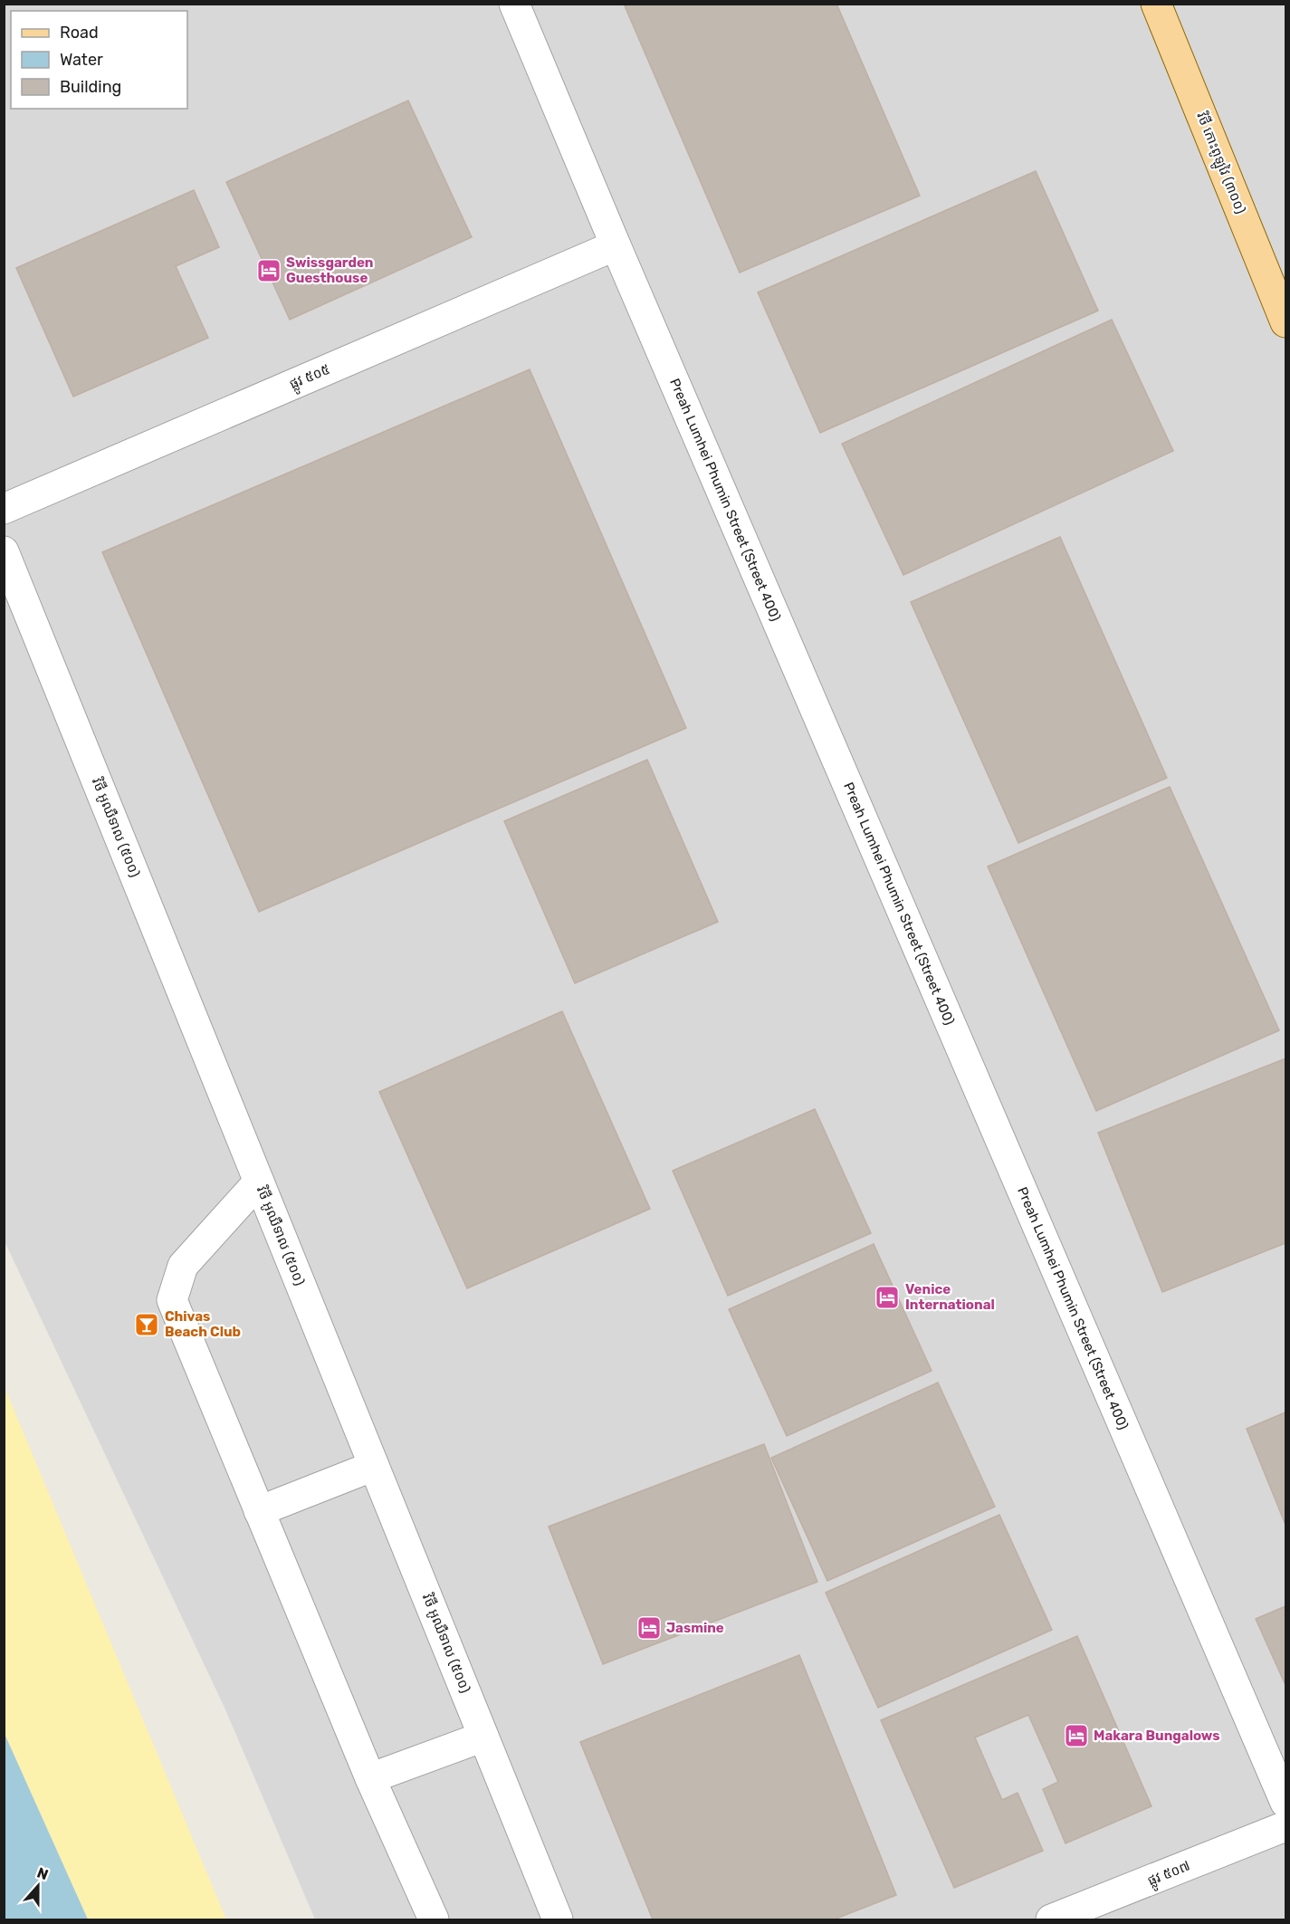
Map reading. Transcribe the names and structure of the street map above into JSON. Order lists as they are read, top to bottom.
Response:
{
  "streets": {
    "main road": ["វិថី កោះពូឡូវៃ (៣០០)"],
    "street": [
      "ផ្លូវ ៥០៥",
      "Preah Lumhei Phumin Street (Street 400)",
      "វិថី អូឈឺទាល (៥០០)",
      "ផ្លូវ ៥០៧"
    ]
  },
  "crossings": [
    ["ផ្លូវ ៥០៥", "Preah Lumhei Phumin Street (Street 400)"]
  ],
  "places": {
    "hotel": [
      "Swissgarden Guesthouse",
      "Venice International",
      "Jasmine",
      "Makara Bungalows"
    ],
    "bar": ["Chivas Beach Club"]
  },
  "legend": ["Road", "Water", "Building"],
  "north": "top"
}
